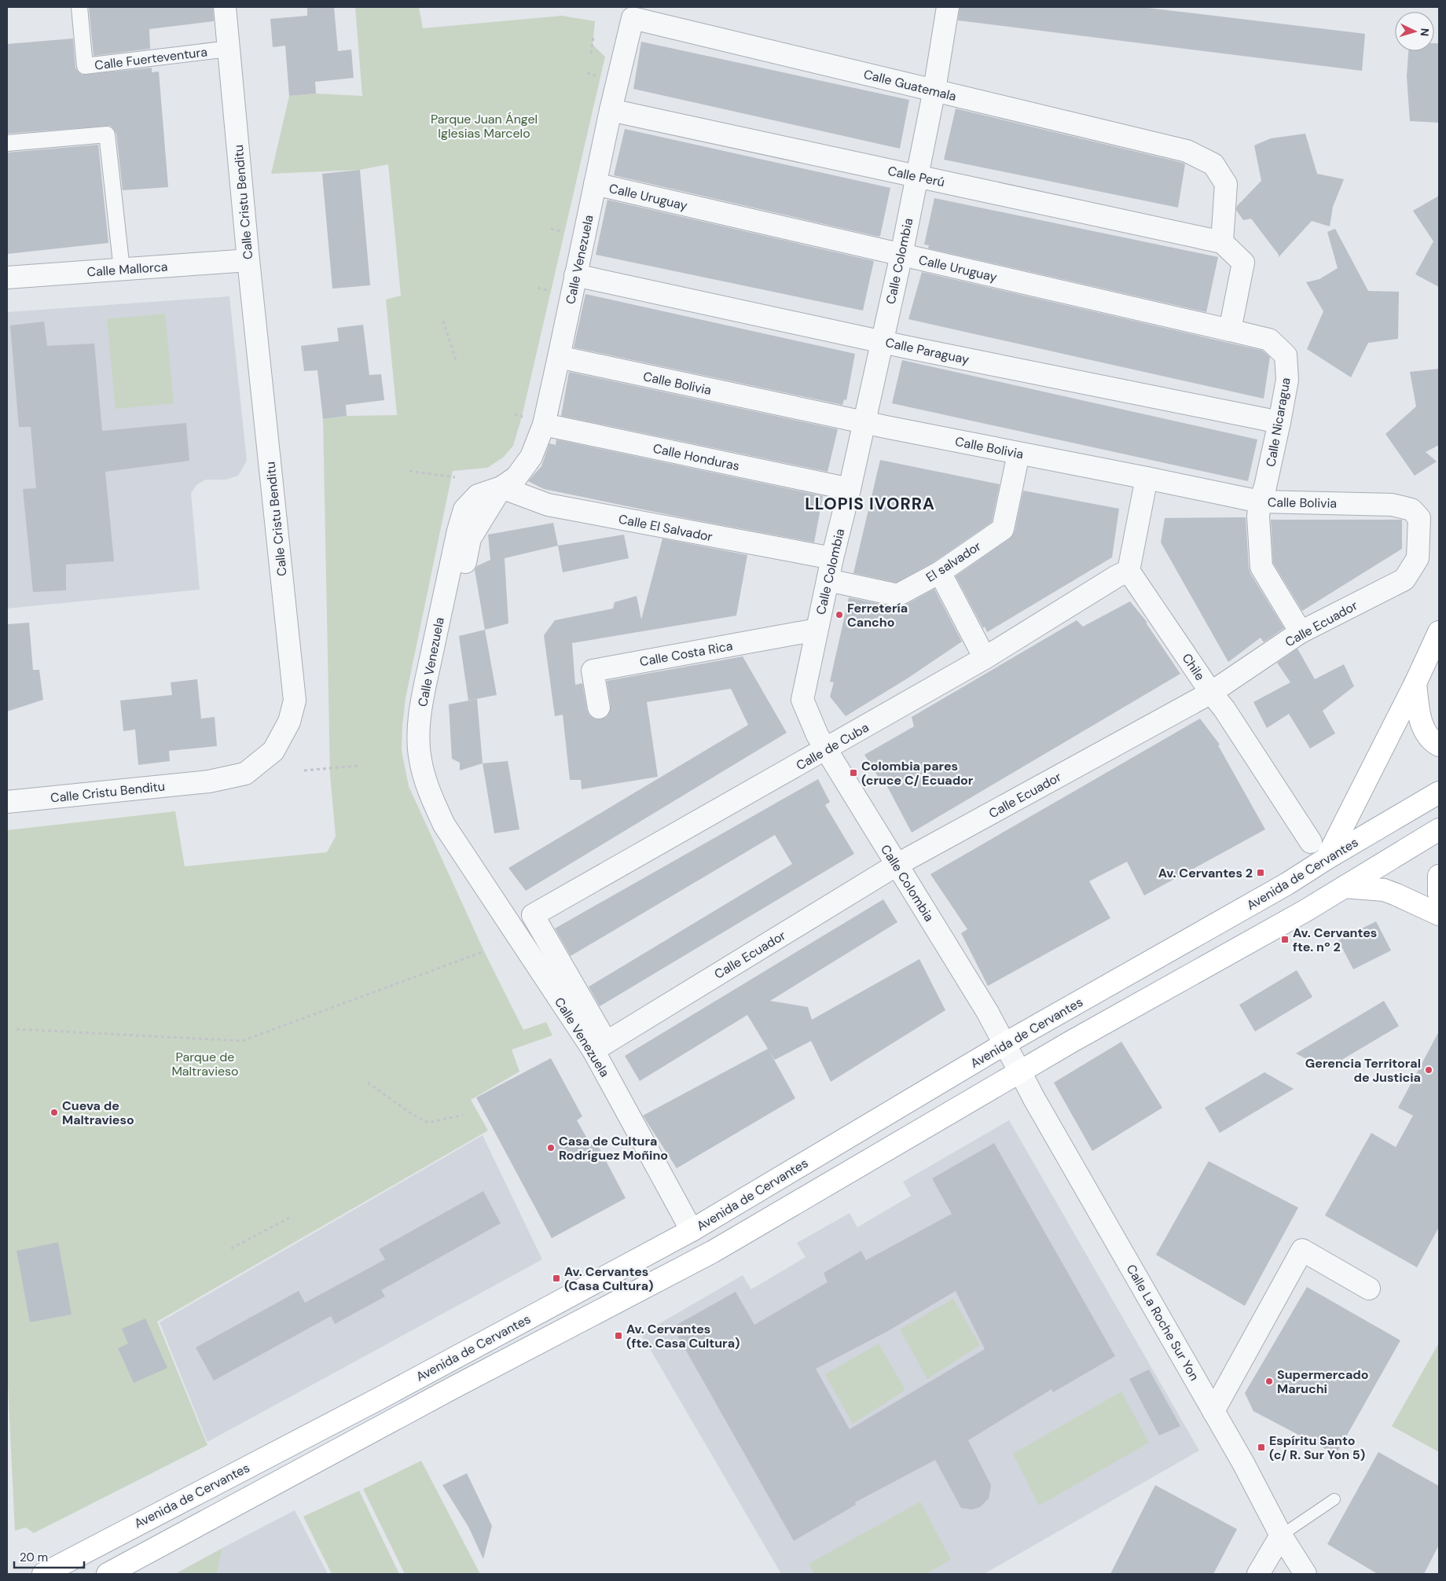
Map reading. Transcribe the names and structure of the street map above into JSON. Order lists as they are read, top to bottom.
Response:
{
  "streets": {
    "main road": ["Avenida de Cervantes"],
    "street": [
      "Calle Fuerteventura",
      "Calle Guatemala",
      "Calle Perú",
      "Calle Uruguay",
      "Calle Cristu Benditu",
      "Calle Venezuela",
      "Calle Colombia",
      "Calle Mallorca",
      "Calle Paraguay",
      "Calle Bolivia",
      "Calle Nicaragua",
      "Calle Honduras",
      "Calle El Salvador",
      "El salvador",
      "Calle Ecuador",
      "Calle Costa Rica",
      "Chile",
      "Calle de Cuba",
      "Calle La Roche Sur Yon"
    ]
  },
  "crossings": [
    ["Calle Fuerteventura", "Calle Cristu Benditu"],
    ["Calle Guatemala", "Calle Perú"],
    ["Calle Guatemala", "Calle Venezuela"],
    ["Calle Guatemala", "Calle Colombia"],
    ["Calle Perú", "Calle Venezuela"],
    ["Calle Perú", "Calle Colombia"],
    ["Calle Uruguay", "Calle Venezuela"],
    ["Calle Uruguay", "Calle Colombia"],
    ["Calle Uruguay", "Calle Nicaragua"],
    ["Calle Cristu Benditu", "Calle Mallorca"],
    ["Calle Venezuela", "Calle Paraguay"],
    ["Calle Venezuela", "Calle Bolivia"],
    ["Calle Venezuela", "Calle Honduras"],
    ["Calle Venezuela", "Calle El Salvador"],
    ["Calle Venezuela", "Calle Ecuador"],
    ["Calle Venezuela", "Calle de Cuba"],
    ["Calle Venezuela", "Avenida de Cervantes"],
    ["Calle Colombia", "Calle Paraguay"],
    ["Calle Colombia", "Calle Bolivia"],
    ["Calle Colombia", "Calle Honduras"],
    ["Calle Colombia", "Calle El Salvador"],
    ["Calle Colombia", "El salvador"],
    ["Calle Colombia", "Calle Ecuador"],
    ["Calle Colombia", "Calle Costa Rica"],
    ["Calle Colombia", "Calle de Cuba"],
    ["Calle Colombia", "Avenida de Cervantes"],
    ["Calle Colombia", "Calle La Roche Sur Yon"],
    ["Calle Paraguay", "Calle Nicaragua"],
    ["Calle Bolivia", "Calle Nicaragua"],
    ["Calle Bolivia", "El salvador"],
    ["Calle Bolivia", "Calle Ecuador"],
    ["Calle Nicaragua", "Calle Ecuador"],
    ["Calle Ecuador", "Chile"],
    ["Calle Ecuador", "Calle de Cuba"],
    ["Chile", "Calle de Cuba"],
    ["Avenida de Cervantes", "Calle La Roche Sur Yon"]
  ],
  "districts": ["LLOPIS IVORRA"],
  "parks": ["Parque Juan Ángel Iglesias Marcelo", "Parque de Maltravieso"],
  "places": {
    "other": [
      "Ferretería Cancho",
      "Gerencia Territoral de Justicia",
      "Cueva de Maltravieso",
      "Casa de Cultura Rodríguez Moñino",
      "Supermercado Maruchi"
    ],
    "transit": [
      "Colombia pares (cruce C/ Ecuador",
      "Av. Cervantes 2",
      "Av. Cervantes fte. nº 2",
      "Av. Cervantes (Casa Cultura)",
      "Av. Cervantes (fte. Casa Cultura)",
      "Espíritu Santo (c/ R. Sur Yon 5)"
    ]
  },
  "scale_bar": "20 m",
  "north": "right"
}
